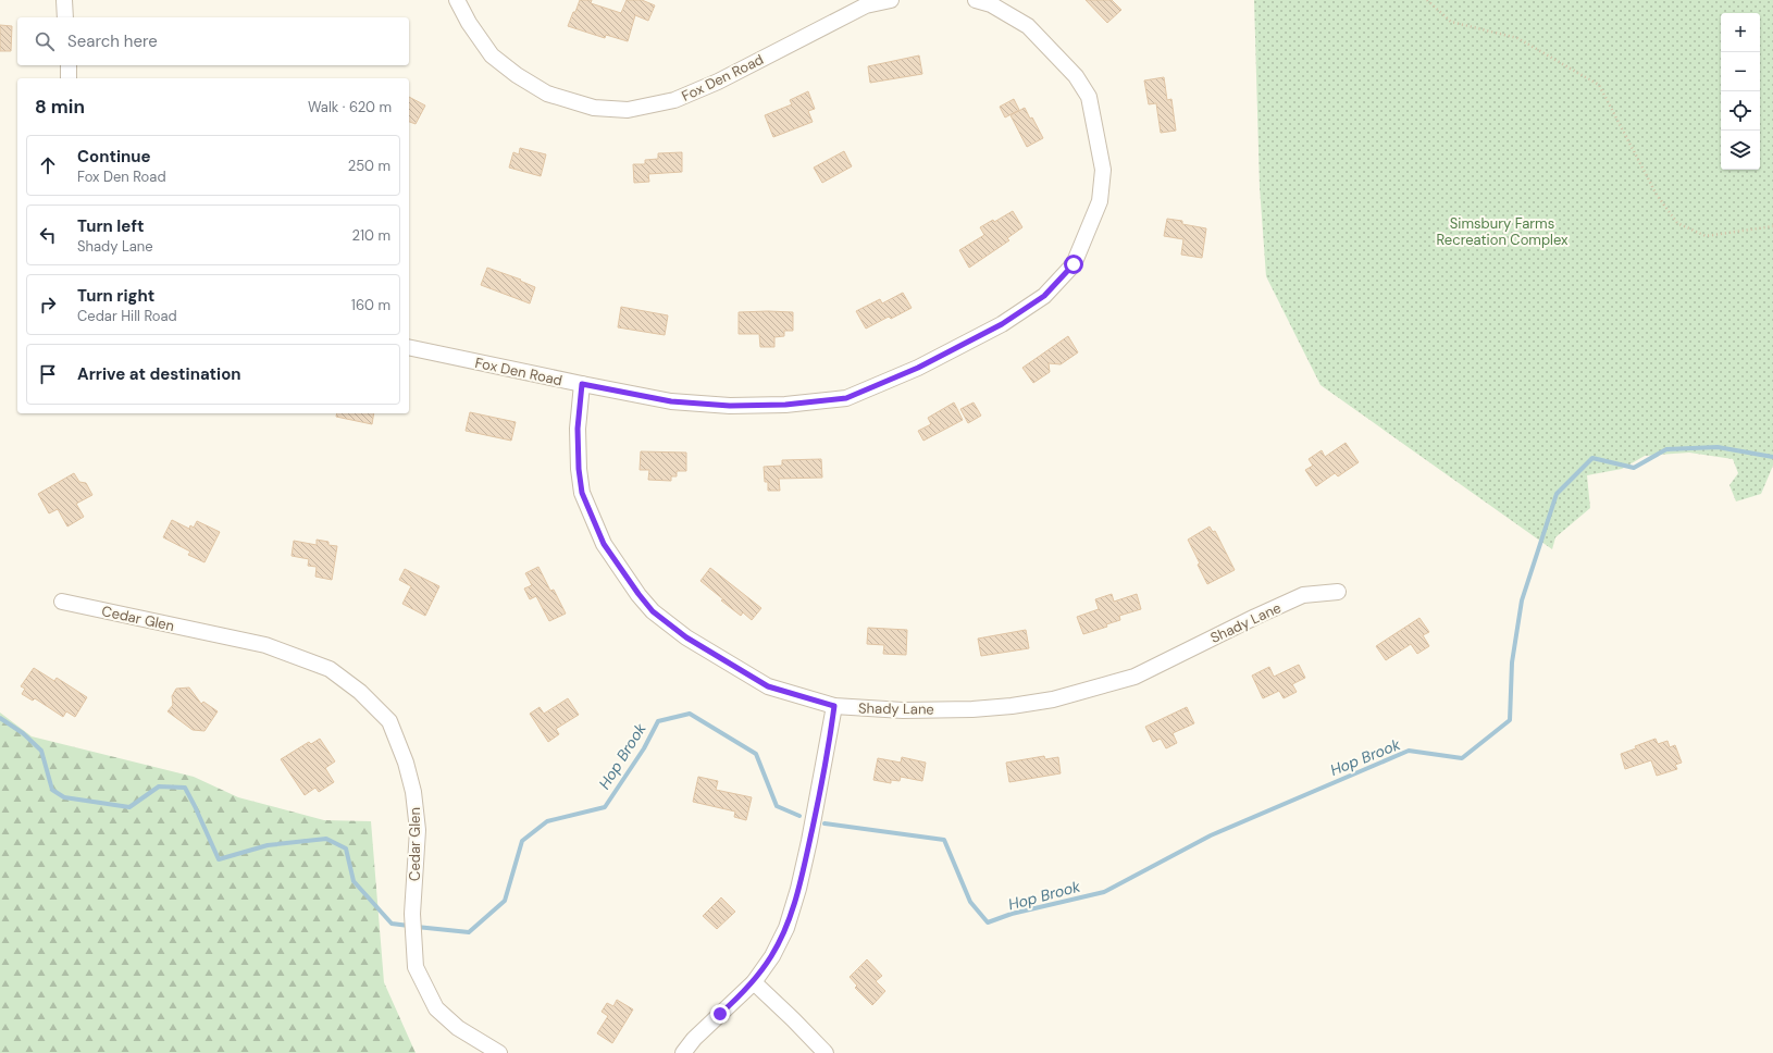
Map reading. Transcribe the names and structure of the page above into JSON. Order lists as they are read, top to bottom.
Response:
{
  "streets": {
    "street": ["Fox Den Road", "Cedar Glen", "Shady Lane"]
  },
  "crossings": [
    ["Fox Den Road", "Shady Lane"]
  ],
  "water": ["Hop Brook"],
  "parks": ["Simsbury Farms Recreation Complex"],
  "page": {
    "map_buttons": ["+", "−"],
    "search": "Search here",
    "heading": ["8 min", "Walk · 620 m"],
    "list": [
      ["Continue", "Fox Den Road", "250 m"],
      ["Turn left", "Shady Lane", "210 m"],
      ["Turn right", "Cedar Hill Road", "160 m"],
      "Arrive at destination"
    ]
  }
}
